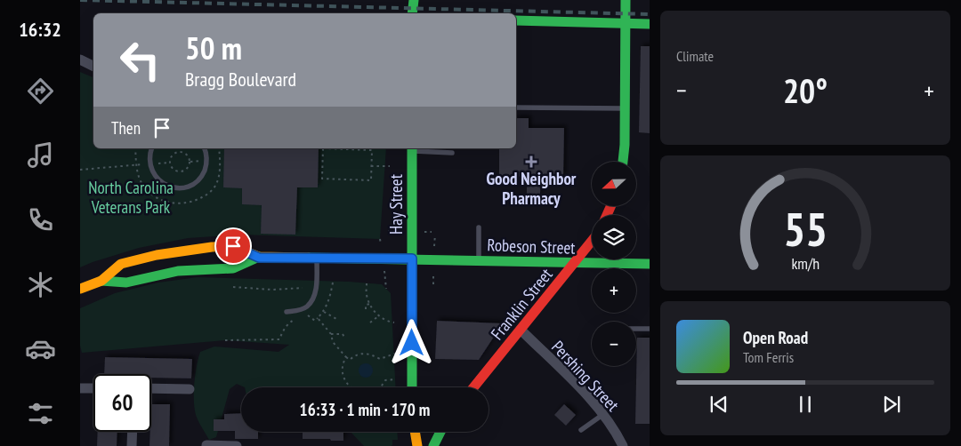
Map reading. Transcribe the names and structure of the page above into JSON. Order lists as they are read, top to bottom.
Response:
{
  "streets": {
    "main road": ["Hay Street", "Robeson Street", "Franklin Street"],
    "street": ["Pershing Street"]
  },
  "crossings": [
    ["Hay Street", "Robeson Street"],
    ["Robeson Street", "Franklin Street"],
    ["Franklin Street", "Pershing Street"]
  ],
  "parks": ["North Carolina Veterans Park"],
  "places": {
    "health": ["Good Neighbor Pharmacy"]
  },
  "north": "left",
  "page": {
    "tabs": "16:32",
    "tile": "Climate",
    "turn": ["50 m", "Bragg Boulevard"],
    "heat": ["−", "20°", "+"],
    "then": "Then",
    "map_buttons": ["+", "−"],
    "song": ["Open Road", "Tom Ferris"],
    "limit": "60",
    "trip": "16:33 · 1 min · 170 m",
    "gauge": ["55", "km/h"]
  }
}
